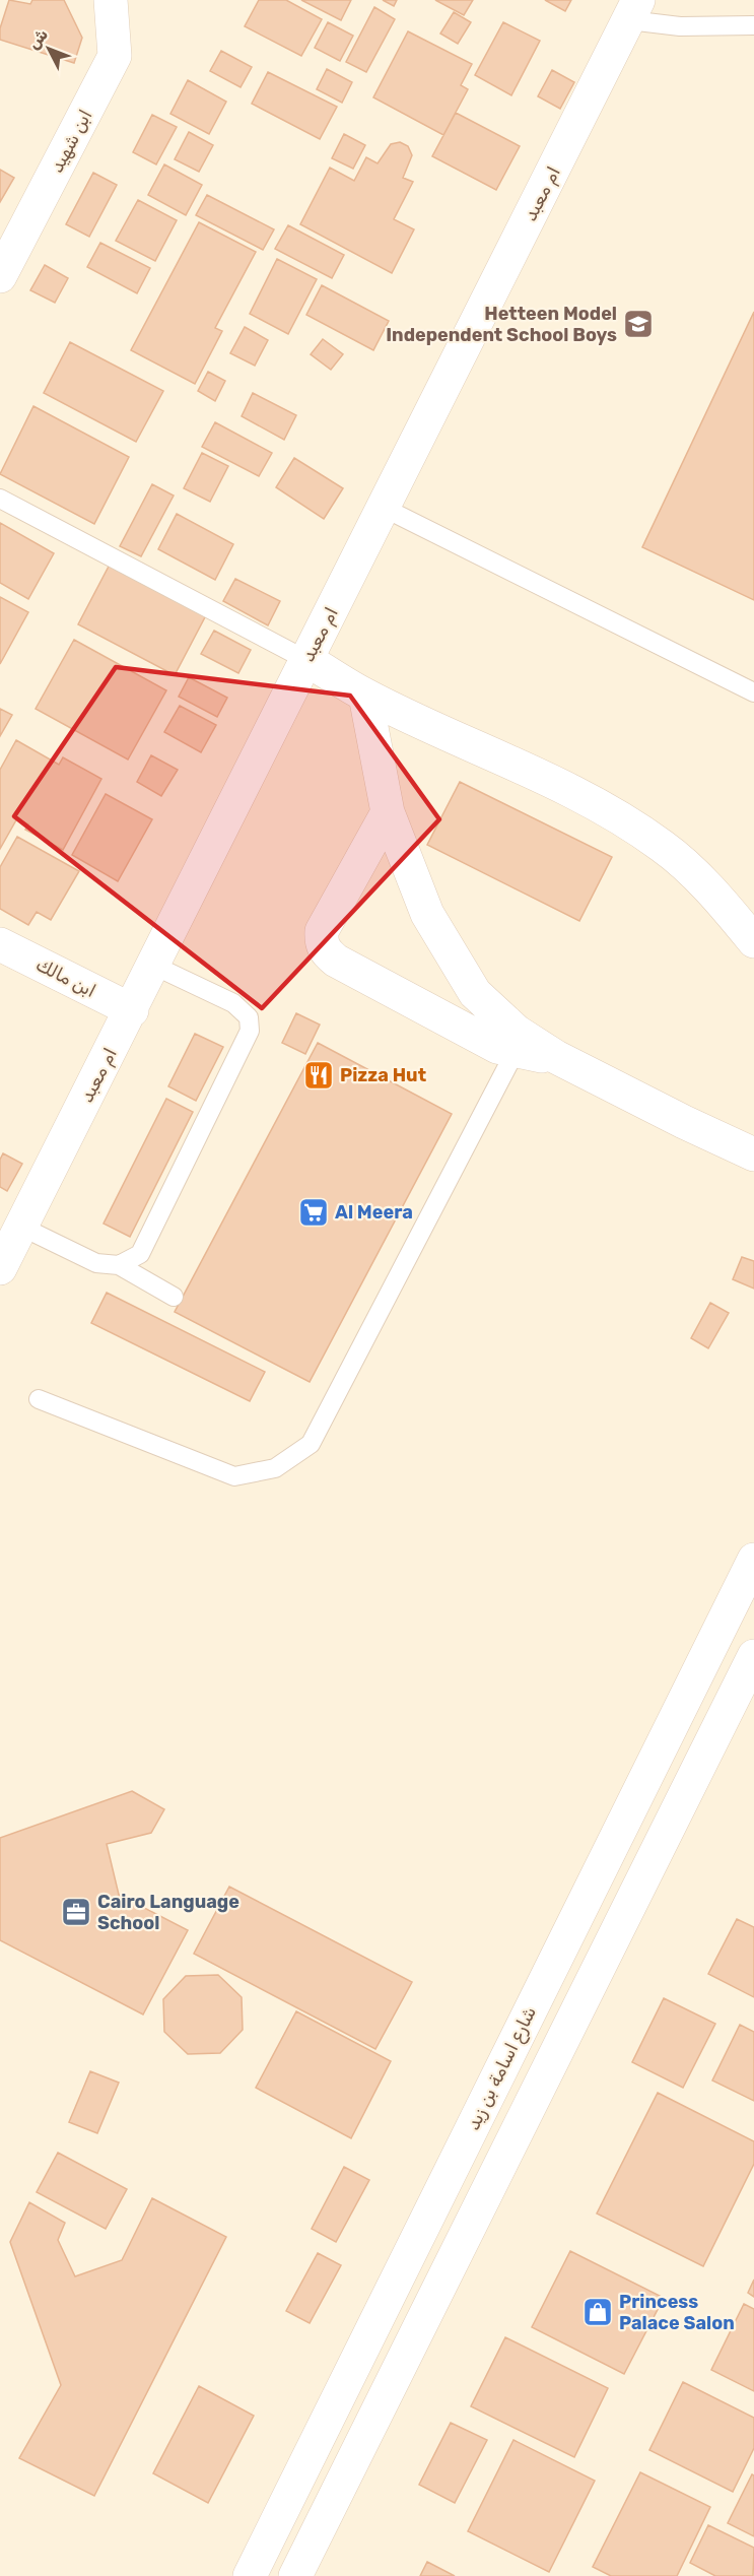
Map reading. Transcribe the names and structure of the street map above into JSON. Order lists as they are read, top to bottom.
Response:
{
  "streets": {
    "street": [
      "ابن شهيد",
      "ام معبد",
      "ابن مالك",
      "شارع اسامة بن زيد"
    ]
  },
  "crossings": [
    ["ام معبد", "ابن مالك"]
  ],
  "places": {
    "school or university": ["Hetteen Model Independent School Boys"],
    "restaurant": ["Pizza Hut"],
    "supermarket": ["Al Meera"],
    "office": ["Cairo Language School"],
    "shop": ["Princess Palace Salon"]
  },
  "north": "top left"
}
